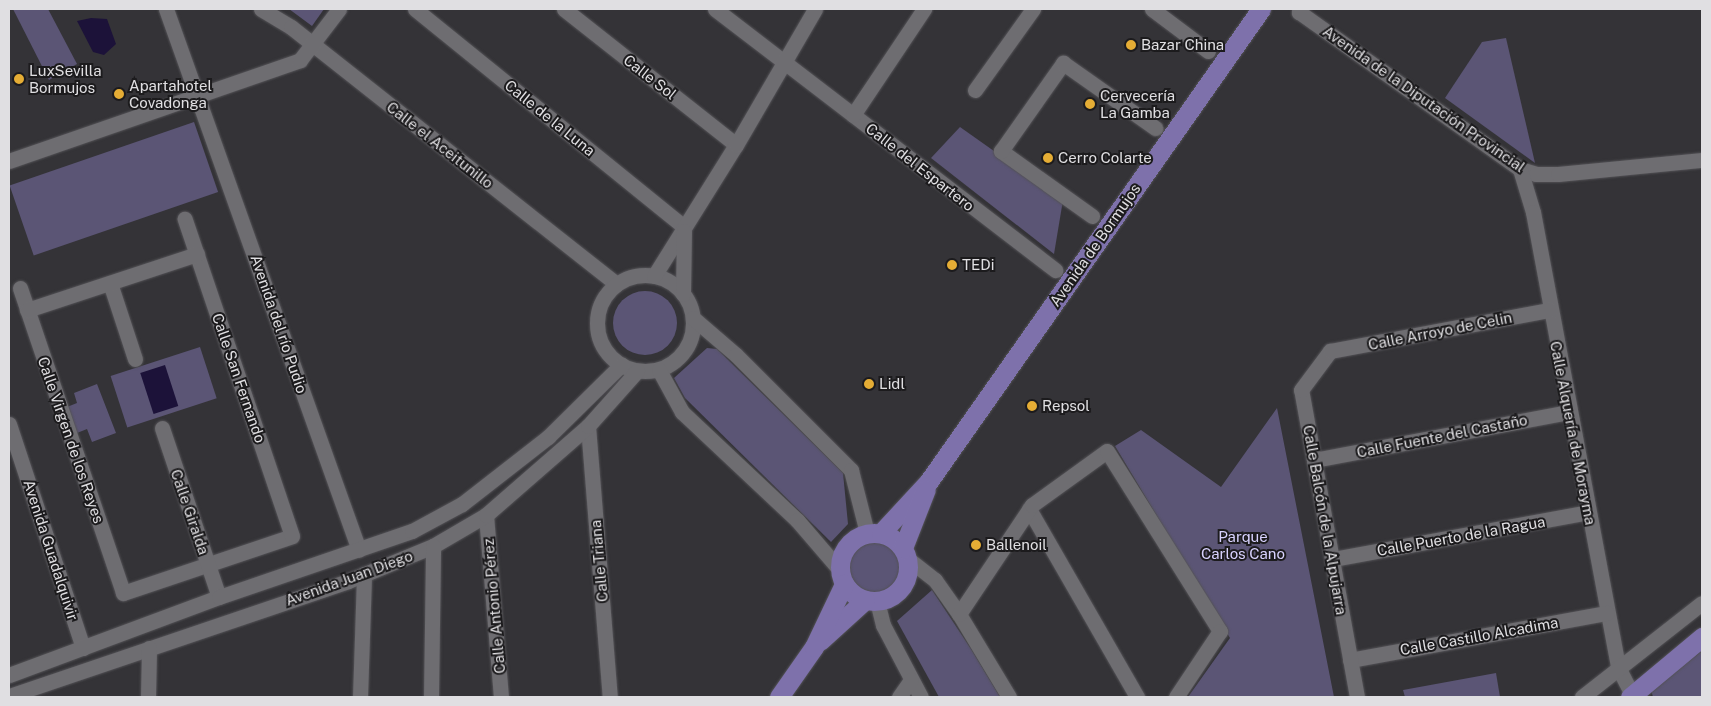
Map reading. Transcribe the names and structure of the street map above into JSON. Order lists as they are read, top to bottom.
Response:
{
  "streets": {
    "main road": ["Avenida de Bormujos"],
    "street": [
      "Calle Sol",
      "Avenida de la Diputación Provincial",
      "Calle de la Luna",
      "Calle el Aceitunillo",
      "Calle del Espartero",
      "Avenida del río Pudio",
      "Calle Arroyo de Celin",
      "Calle San Fernando",
      "Calle Alquería de Morayma",
      "Calle Fuente del Castaño",
      "Calle Virgen de los Reyes",
      "Calle Giralda",
      "Calle Balcón de la Alpujarra",
      "Calle Puerto de la Ragua",
      "Avenida Guadalquivir",
      "Calle Triana",
      "Avenida Juan Diego",
      "Calle Antonio Pérez",
      "Calle Castillo Alcadima"
    ]
  },
  "crossings": [
    ["Avenida de la Diputación Provincial", "Calle Alquería de Morayma"],
    ["Calle el Aceitunillo", "Avenida Juan Diego"],
    ["Avenida del río Pudio", "Avenida Juan Diego"],
    ["Calle Arroyo de Celin", "Calle Alquería de Morayma"],
    ["Calle Arroyo de Celin", "Calle Balcón de la Alpujarra"],
    ["Calle San Fernando", "Calle Virgen de los Reyes"],
    ["Calle San Fernando", "Calle Giralda"],
    ["Calle Alquería de Morayma", "Calle Fuente del Castaño"],
    ["Calle Alquería de Morayma", "Calle Puerto de la Ragua"],
    ["Calle Alquería de Morayma", "Calle Castillo Alcadima"],
    ["Calle Fuente del Castaño", "Calle Balcón de la Alpujarra"],
    ["Calle Virgen de los Reyes", "Calle Giralda"],
    ["Calle Giralda", "Avenida Juan Diego"],
    ["Calle Balcón de la Alpujarra", "Calle Puerto de la Ragua"],
    ["Calle Balcón de la Alpujarra", "Calle Castillo Alcadima"],
    ["Avenida Guadalquivir", "Avenida Juan Diego"],
    ["Calle Triana", "Avenida Juan Diego"],
    ["Avenida Juan Diego", "Calle Antonio Pérez"]
  ],
  "parks": ["Parque Carlos Cano"],
  "places": [
    "Bazar China",
    "LuxSevilla Bormujos",
    "Apartahotel Covadonga",
    "Cervecería La Gamba",
    "Cerro Colarte",
    "TEDi",
    "Lidl",
    "Repsol",
    "Ballenoil"
  ]
}
